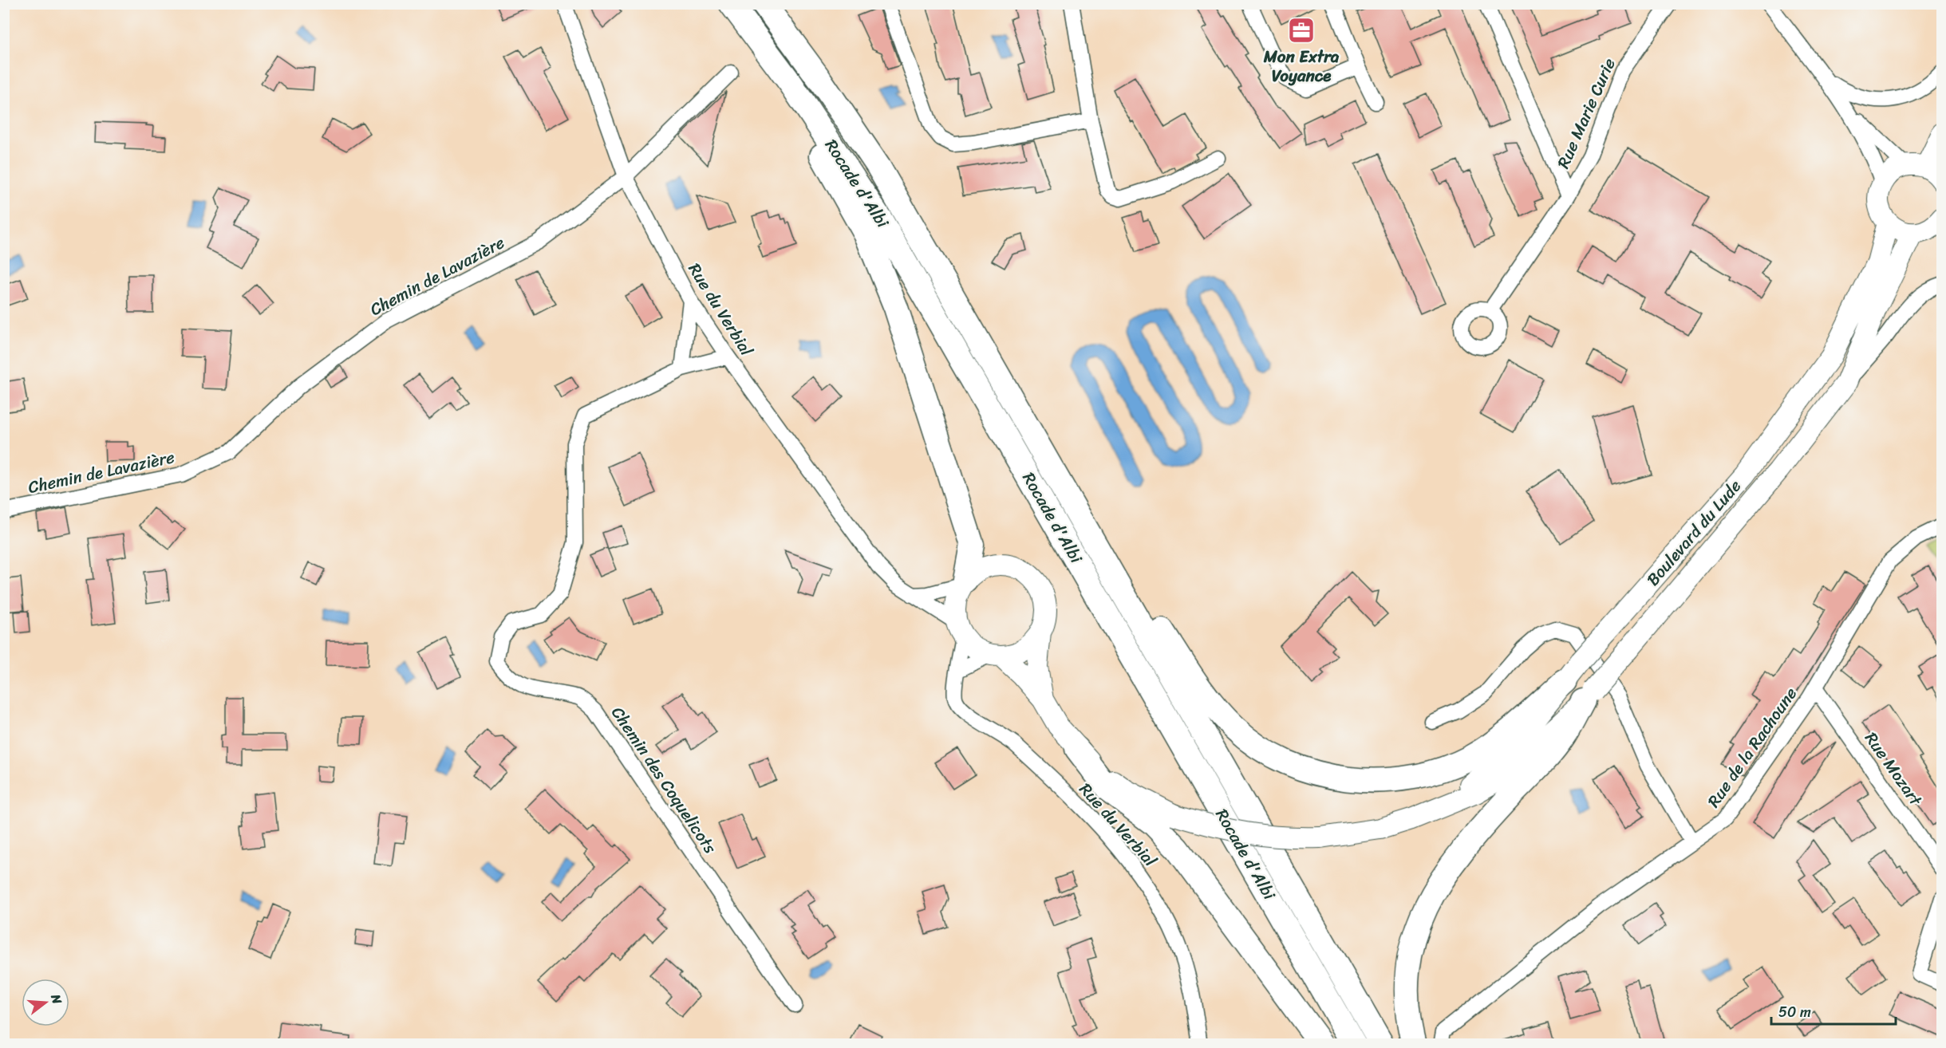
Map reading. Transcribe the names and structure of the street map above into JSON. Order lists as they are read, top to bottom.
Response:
{
  "streets": {
    "highway": ["Rocade d'Albi"],
    "main road": ["Boulevard du Lude"],
    "street": [
      "Rue Marie Curie",
      "Chemin de Lavazière",
      "Rue du Verbial",
      "Rue de la Rachoune",
      "Rue Mozart",
      "Chemin des Coquelicots"
    ]
  },
  "crossings": [
    ["Chemin de Lavazière", "Rue du Verbial"],
    ["Rue du Verbial", "Chemin des Coquelicots"],
    ["Rue de la Rachoune", "Rue Mozart"]
  ],
  "places": {
    "office": ["Mon Extra Voyance"]
  },
  "scale_bar": "50 m",
  "north": "right"
}
